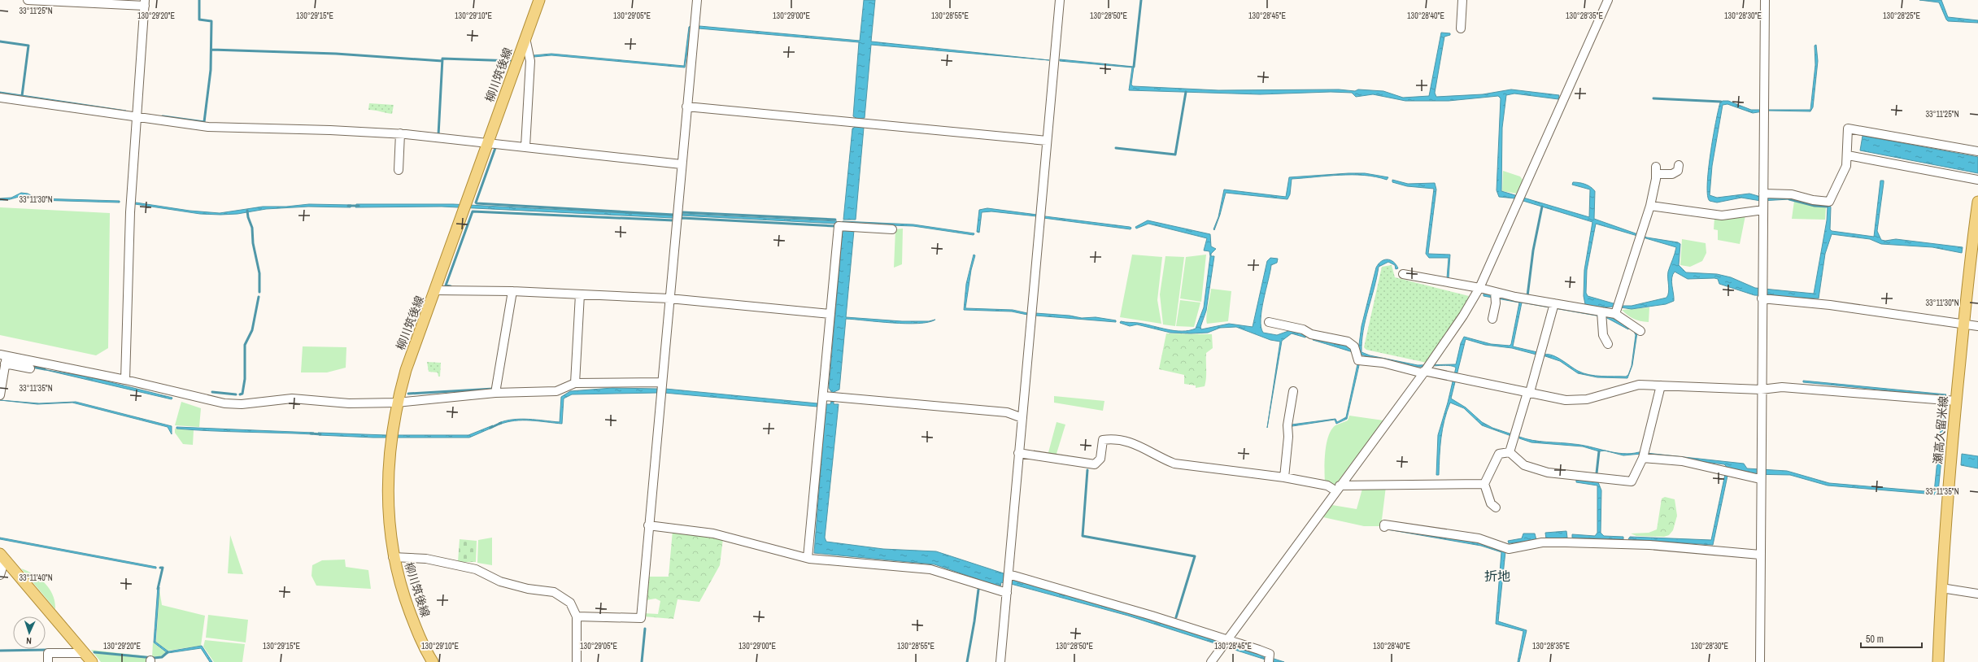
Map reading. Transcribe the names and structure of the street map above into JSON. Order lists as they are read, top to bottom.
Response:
{
  "streets": {
    "main road": ["柳川筑後線", "瀬高久留米線"]
  },
  "districts": ["折地"],
  "scale_bar": "50 m",
  "north": "bottom",
  "coordinates": [
    "33°11'25\"N",
    "130°29'20\"E",
    "130°29'15\"E",
    "130°29'10\"E",
    "130°29'05\"E",
    "130°29'00\"E",
    "130°28'55\"E",
    "130°28'50\"E",
    "130°28'45\"E",
    "130°28'40\"E",
    "130°28'35\"E",
    "130°28'30\"E",
    "130°28'25\"E",
    "33°11'30\"N",
    "33°11'35\"N",
    "33°11'40\"N"
  ]
}
